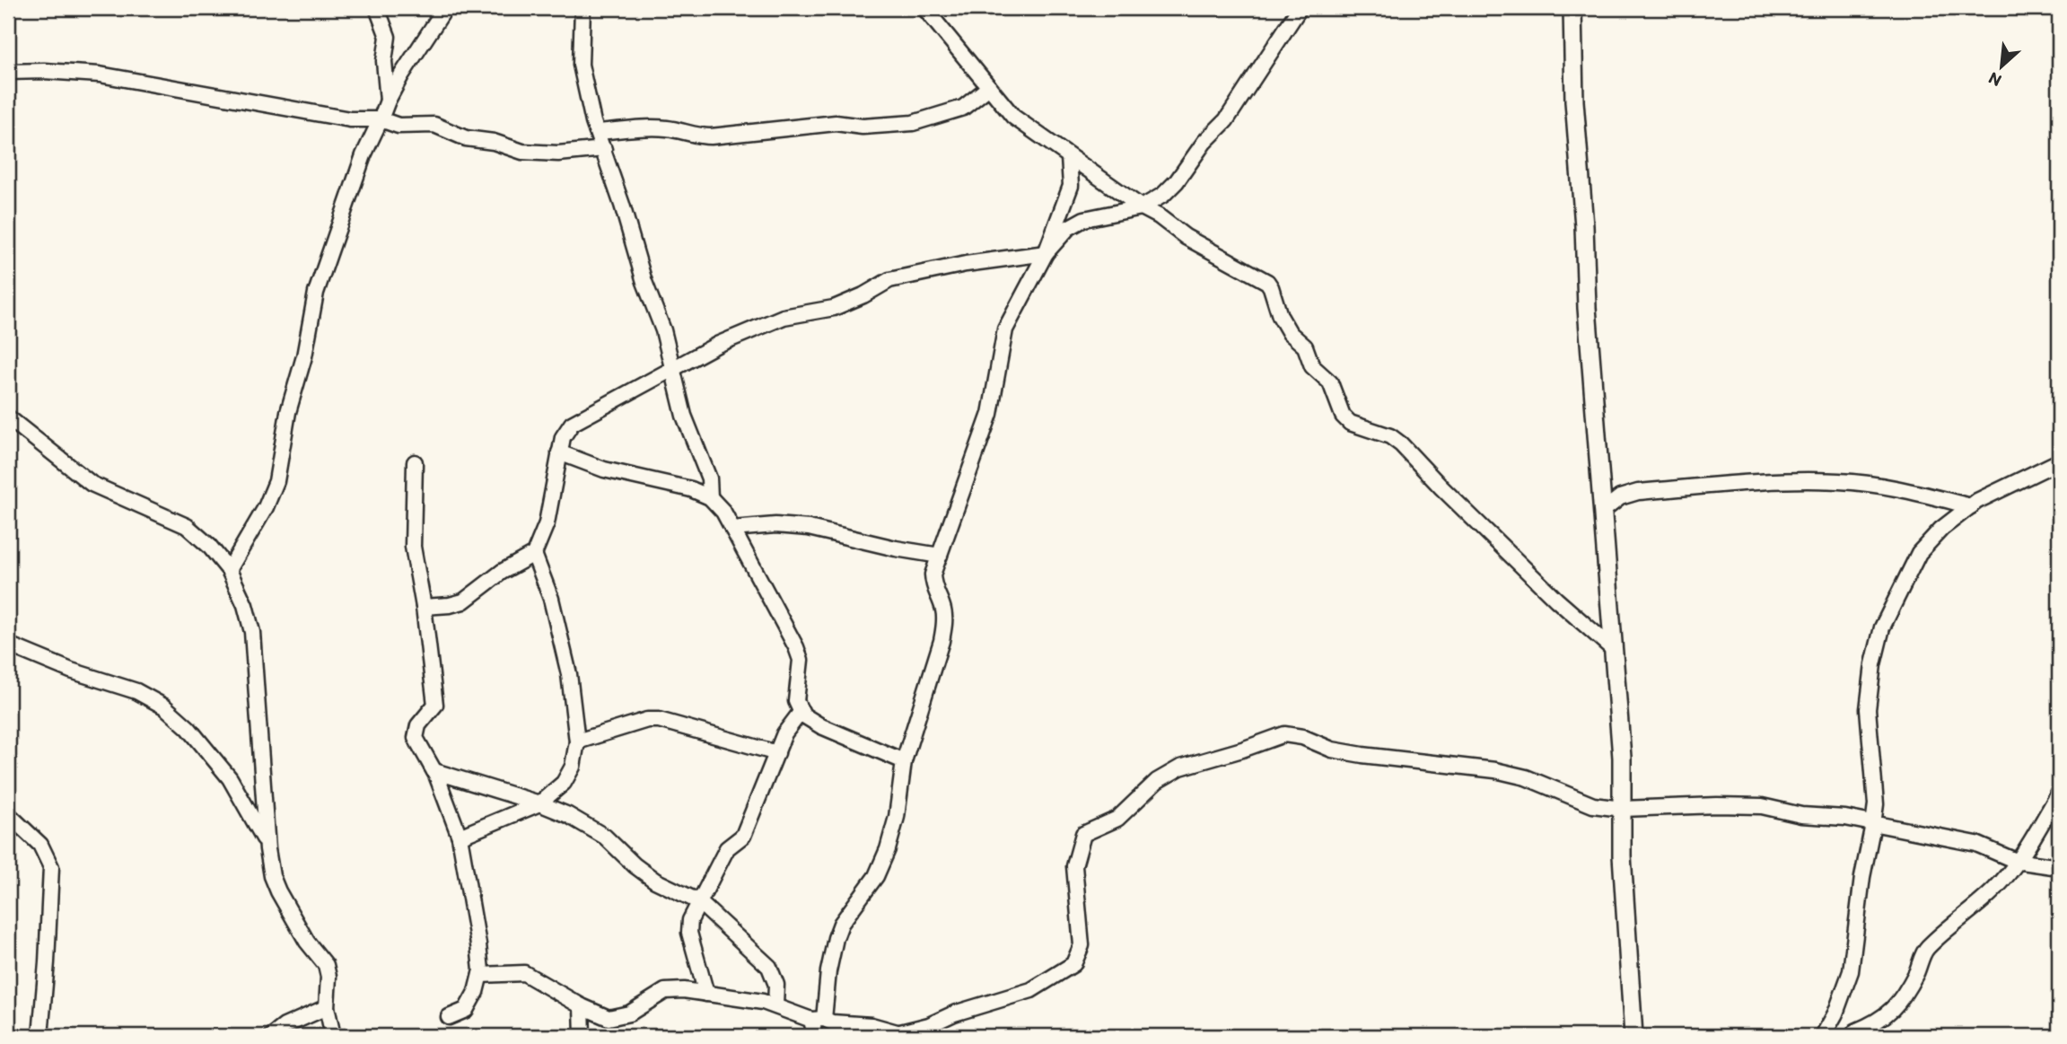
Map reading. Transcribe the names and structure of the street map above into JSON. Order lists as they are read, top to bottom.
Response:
{
  "north": "bottom left"
}
